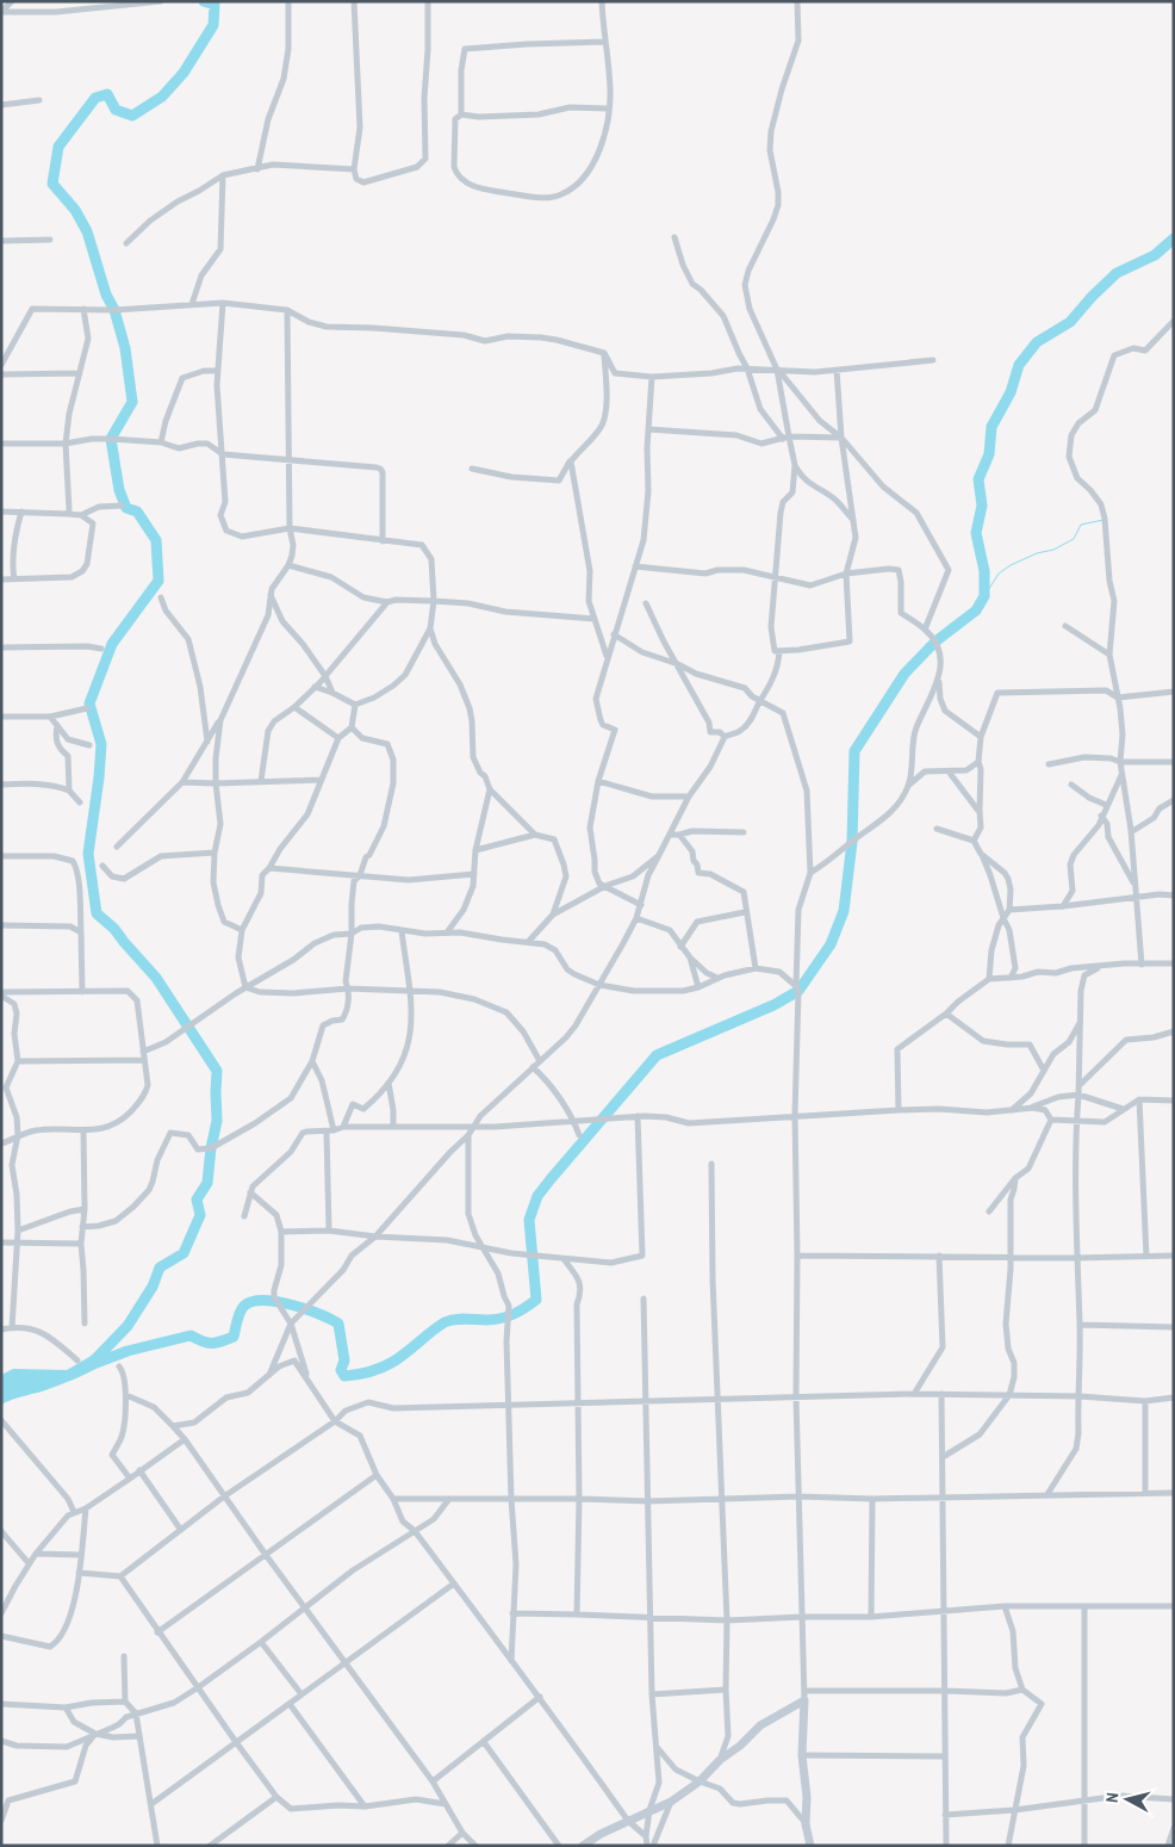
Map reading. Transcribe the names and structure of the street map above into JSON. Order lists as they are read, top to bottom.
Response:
{
  "north": "left"
}
